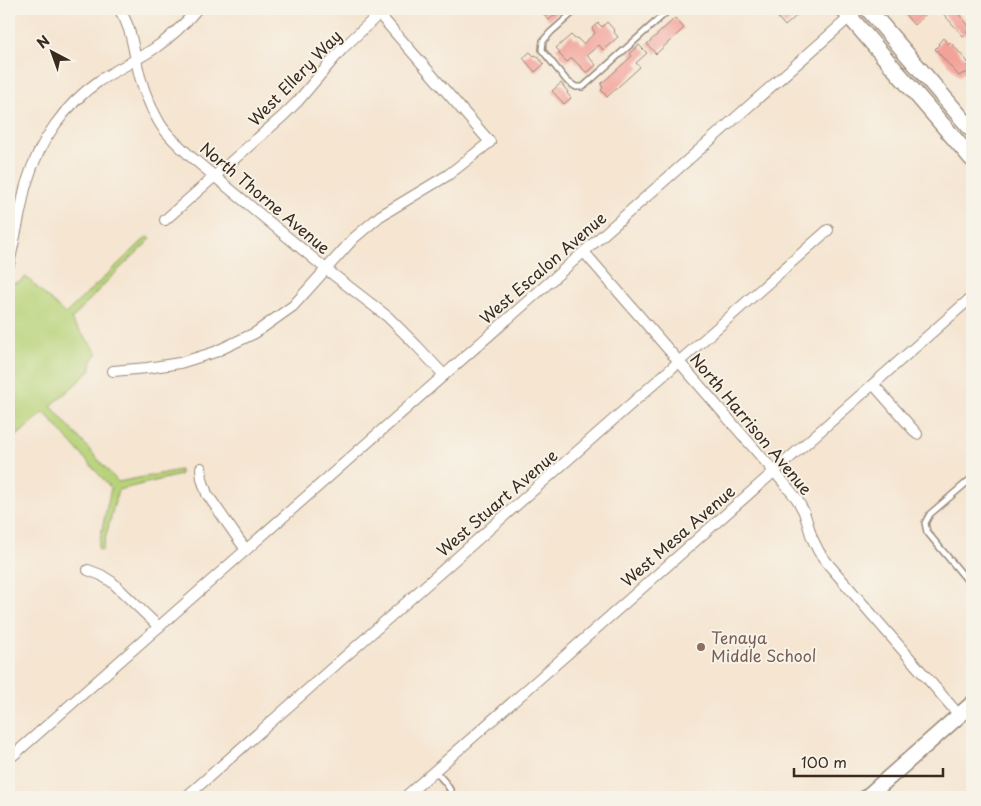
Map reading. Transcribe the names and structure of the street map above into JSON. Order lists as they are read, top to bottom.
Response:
{
  "streets": {
    "street": [
      "West Ellery Way",
      "North Thorne Avenue",
      "West Escalon Avenue",
      "North Harrison Avenue",
      "West Stuart Avenue",
      "West Mesa Avenue"
    ]
  },
  "crossings": [
    ["West Ellery Way", "North Thorne Avenue"],
    ["North Thorne Avenue", "West Escalon Avenue"],
    ["West Escalon Avenue", "North Harrison Avenue"],
    ["North Harrison Avenue", "West Stuart Avenue"],
    ["North Harrison Avenue", "West Mesa Avenue"]
  ],
  "places": ["Tenaya Middle School"],
  "scale_bar": "100 m",
  "north": "top left"
}
